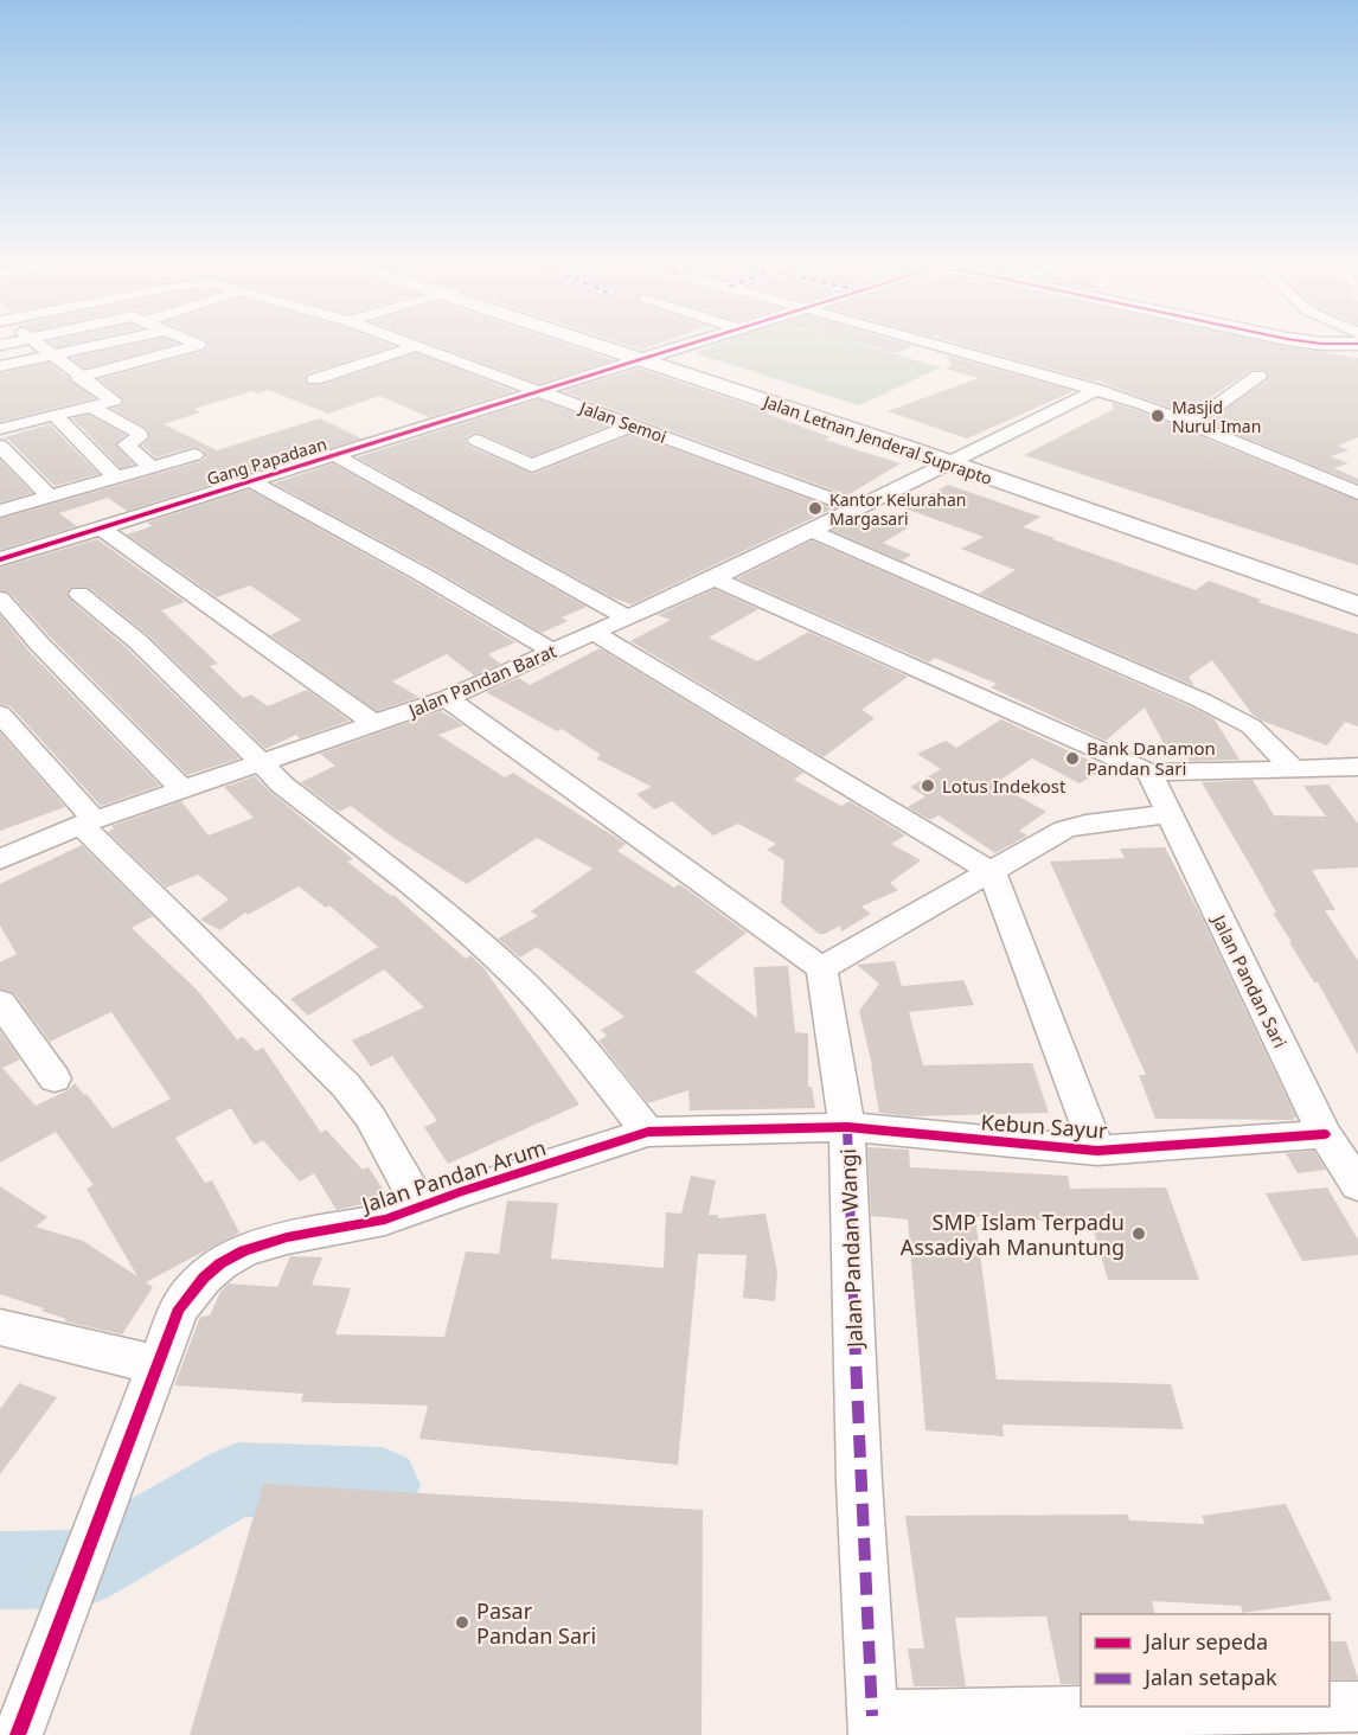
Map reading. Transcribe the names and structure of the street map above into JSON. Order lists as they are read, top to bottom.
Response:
{
  "streets": {
    "main road": ["Jalan Letnan Jenderal Suprapto"],
    "street": [
      "Jalan Semoi",
      "Gang Papadaan",
      "Jalan Pandan Barat",
      "Jalan Pandan Sari",
      "Kebun Sayur",
      "Jalan Pandan Arum",
      "Jalan Pandan Wangi"
    ]
  },
  "crossings": [
    ["Jalan Semoi", "Gang Papadaan"],
    ["Jalan Semoi", "Jalan Pandan Barat"],
    ["Jalan Letnan Jenderal Suprapto", "Jalan Pandan Barat"],
    ["Jalan Pandan Sari", "Kebun Sayur"],
    ["Kebun Sayur", "Jalan Pandan Arum"],
    ["Kebun Sayur", "Jalan Pandan Wangi"],
    ["Jalan Pandan Arum", "Jalan Pandan Wangi"]
  ],
  "places": [
    "Masjid Nurul Iman",
    "Kantor Kelurahan Margasari",
    "Bank Danamon Pandan Sari",
    "Lotus Indekost",
    "SMP Islam Terpadu Assadiyah Manuntung",
    "Pasar Pandan Sari"
  ],
  "legend": ["Jalur sepeda", "Jalan setapak"]
}
